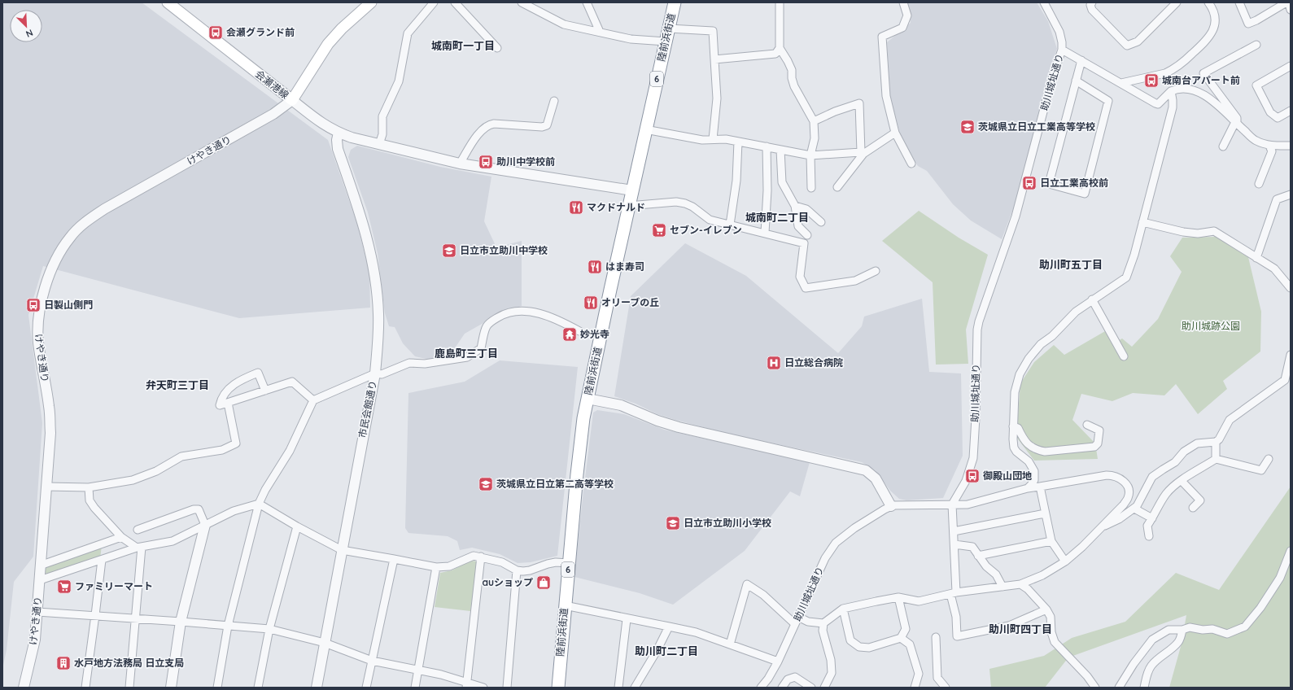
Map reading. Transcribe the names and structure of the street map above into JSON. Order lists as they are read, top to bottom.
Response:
{
  "streets": {
    "highway": ["陸前浜街道", "6"],
    "main road": ["会瀬港線"],
    "street": ["助川城址通り", "けやき通り", "市民会館通り"]
  },
  "crossings": [
    ["会瀬港線", "けやき通り"]
  ],
  "districts": [
    "城南町一丁目",
    "城南町二丁目",
    "助川町五丁目",
    "鹿島町三丁目",
    "弁天町三丁目",
    "助川町四丁目",
    "助川町二丁目"
  ],
  "parks": ["助川城跡公園"],
  "places": {
    "bus stop": [
      "会瀬グランド前",
      "城南台アパート前",
      "助川中学校前",
      "日立工業高校前",
      "日製山側門",
      "御殿山団地"
    ],
    "school or university": [
      "茨城県立日立工業高等学校",
      "日立市立助川中学校",
      "茨城県立日立第二高等学校",
      "日立市立助川小学校"
    ],
    "restaurant": ["マクドナルド", "はま寿司", "オリーブの丘"],
    "supermarket": ["セブン-イレブン", "ファミリーマート"],
    "temple": ["妙光寺"],
    "hospital": ["日立総合病院"],
    "shop": ["auショップ"],
    "building": ["水戸地方法務局 日立支局"]
  },
  "north": "bottom right"
}
